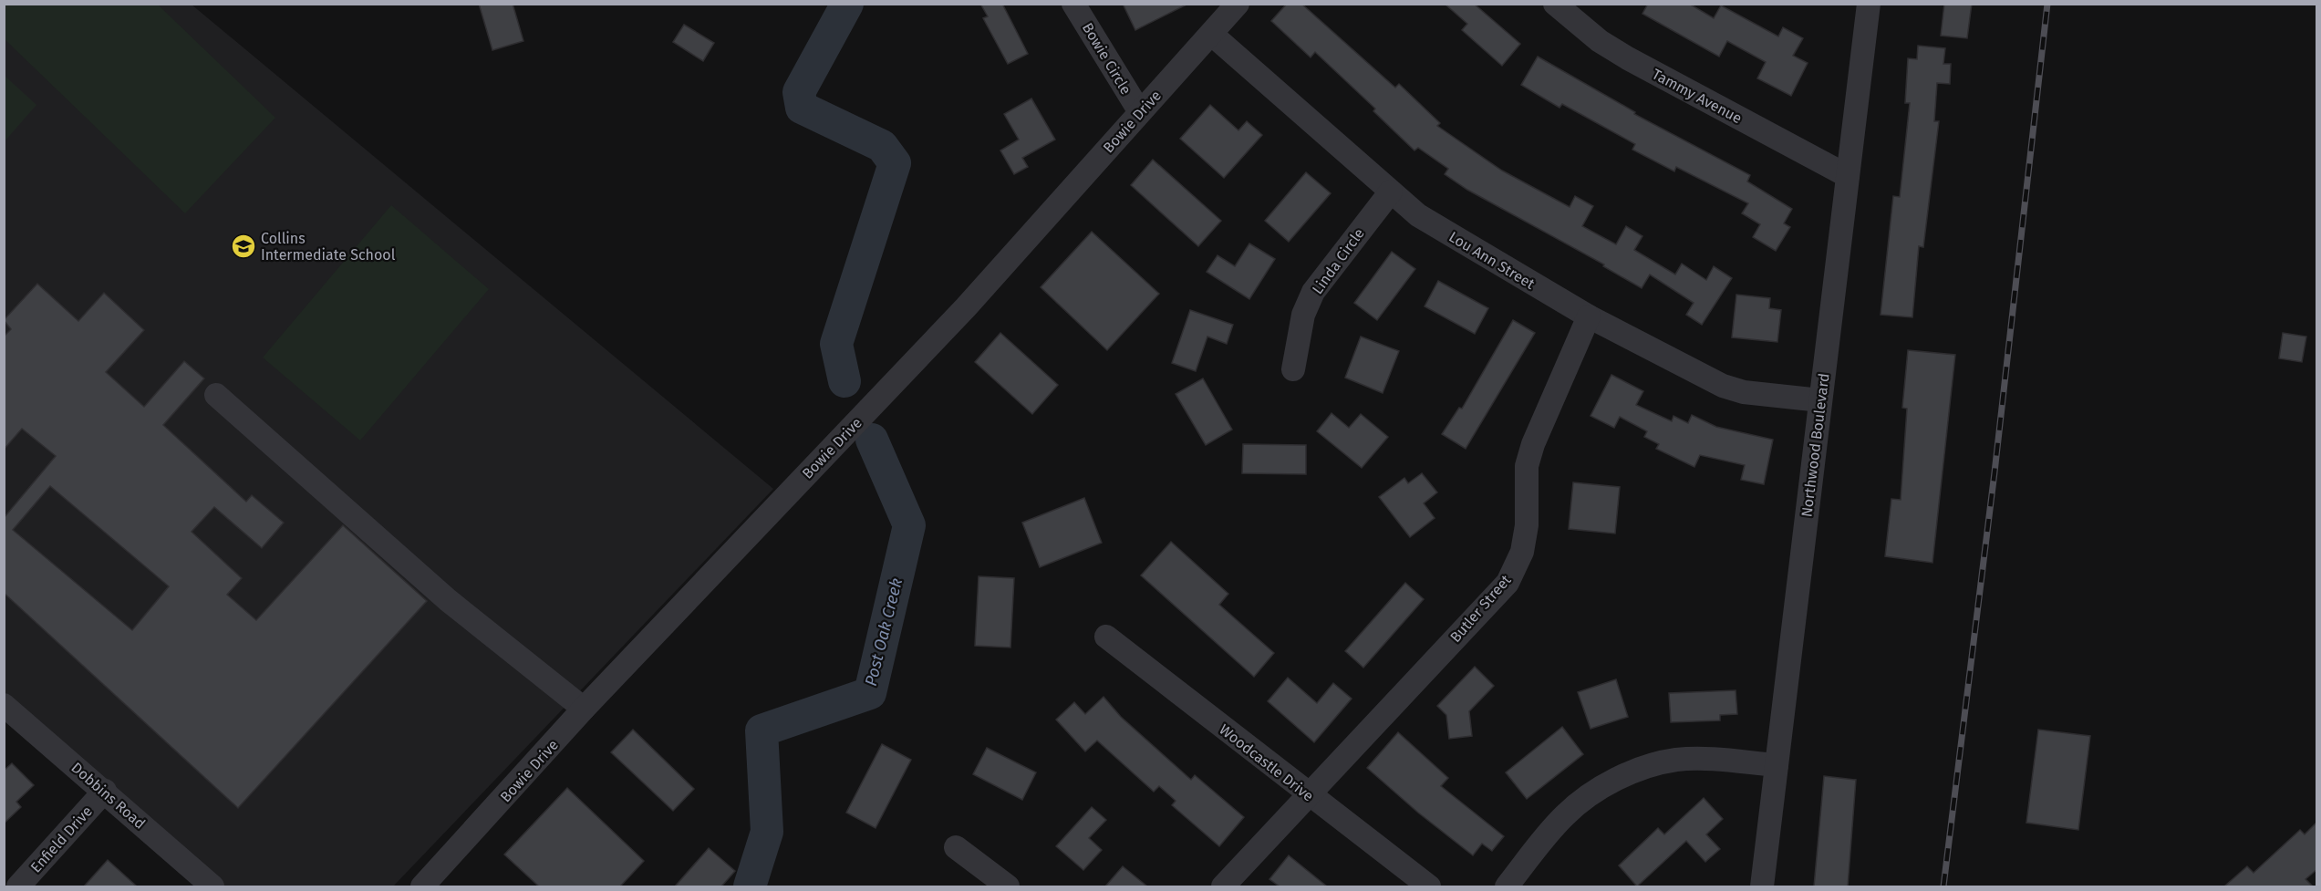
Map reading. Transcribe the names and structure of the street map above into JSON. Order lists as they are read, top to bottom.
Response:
{
  "streets": {
    "street": [
      "Bowie Circle",
      "Tammy Avenue",
      "Bowie Drive",
      "Lou Ann Street",
      "Linda Circle",
      "Northwood Boulevard",
      "Butler Street",
      "Woodcastle Drive",
      "Dobbins Road",
      "Enfield Drive"
    ]
  },
  "crossings": [
    ["Bowie Circle", "Bowie Drive"],
    ["Tammy Avenue", "Northwood Boulevard"],
    ["Bowie Drive", "Lou Ann Street"],
    ["Lou Ann Street", "Linda Circle"],
    ["Lou Ann Street", "Northwood Boulevard"],
    ["Lou Ann Street", "Butler Street"],
    ["Butler Street", "Woodcastle Drive"],
    ["Dobbins Road", "Enfield Drive"]
  ],
  "water": ["Post Oak Creek"],
  "places": {
    "school or university": ["Collins Intermediate School"]
  }
}
